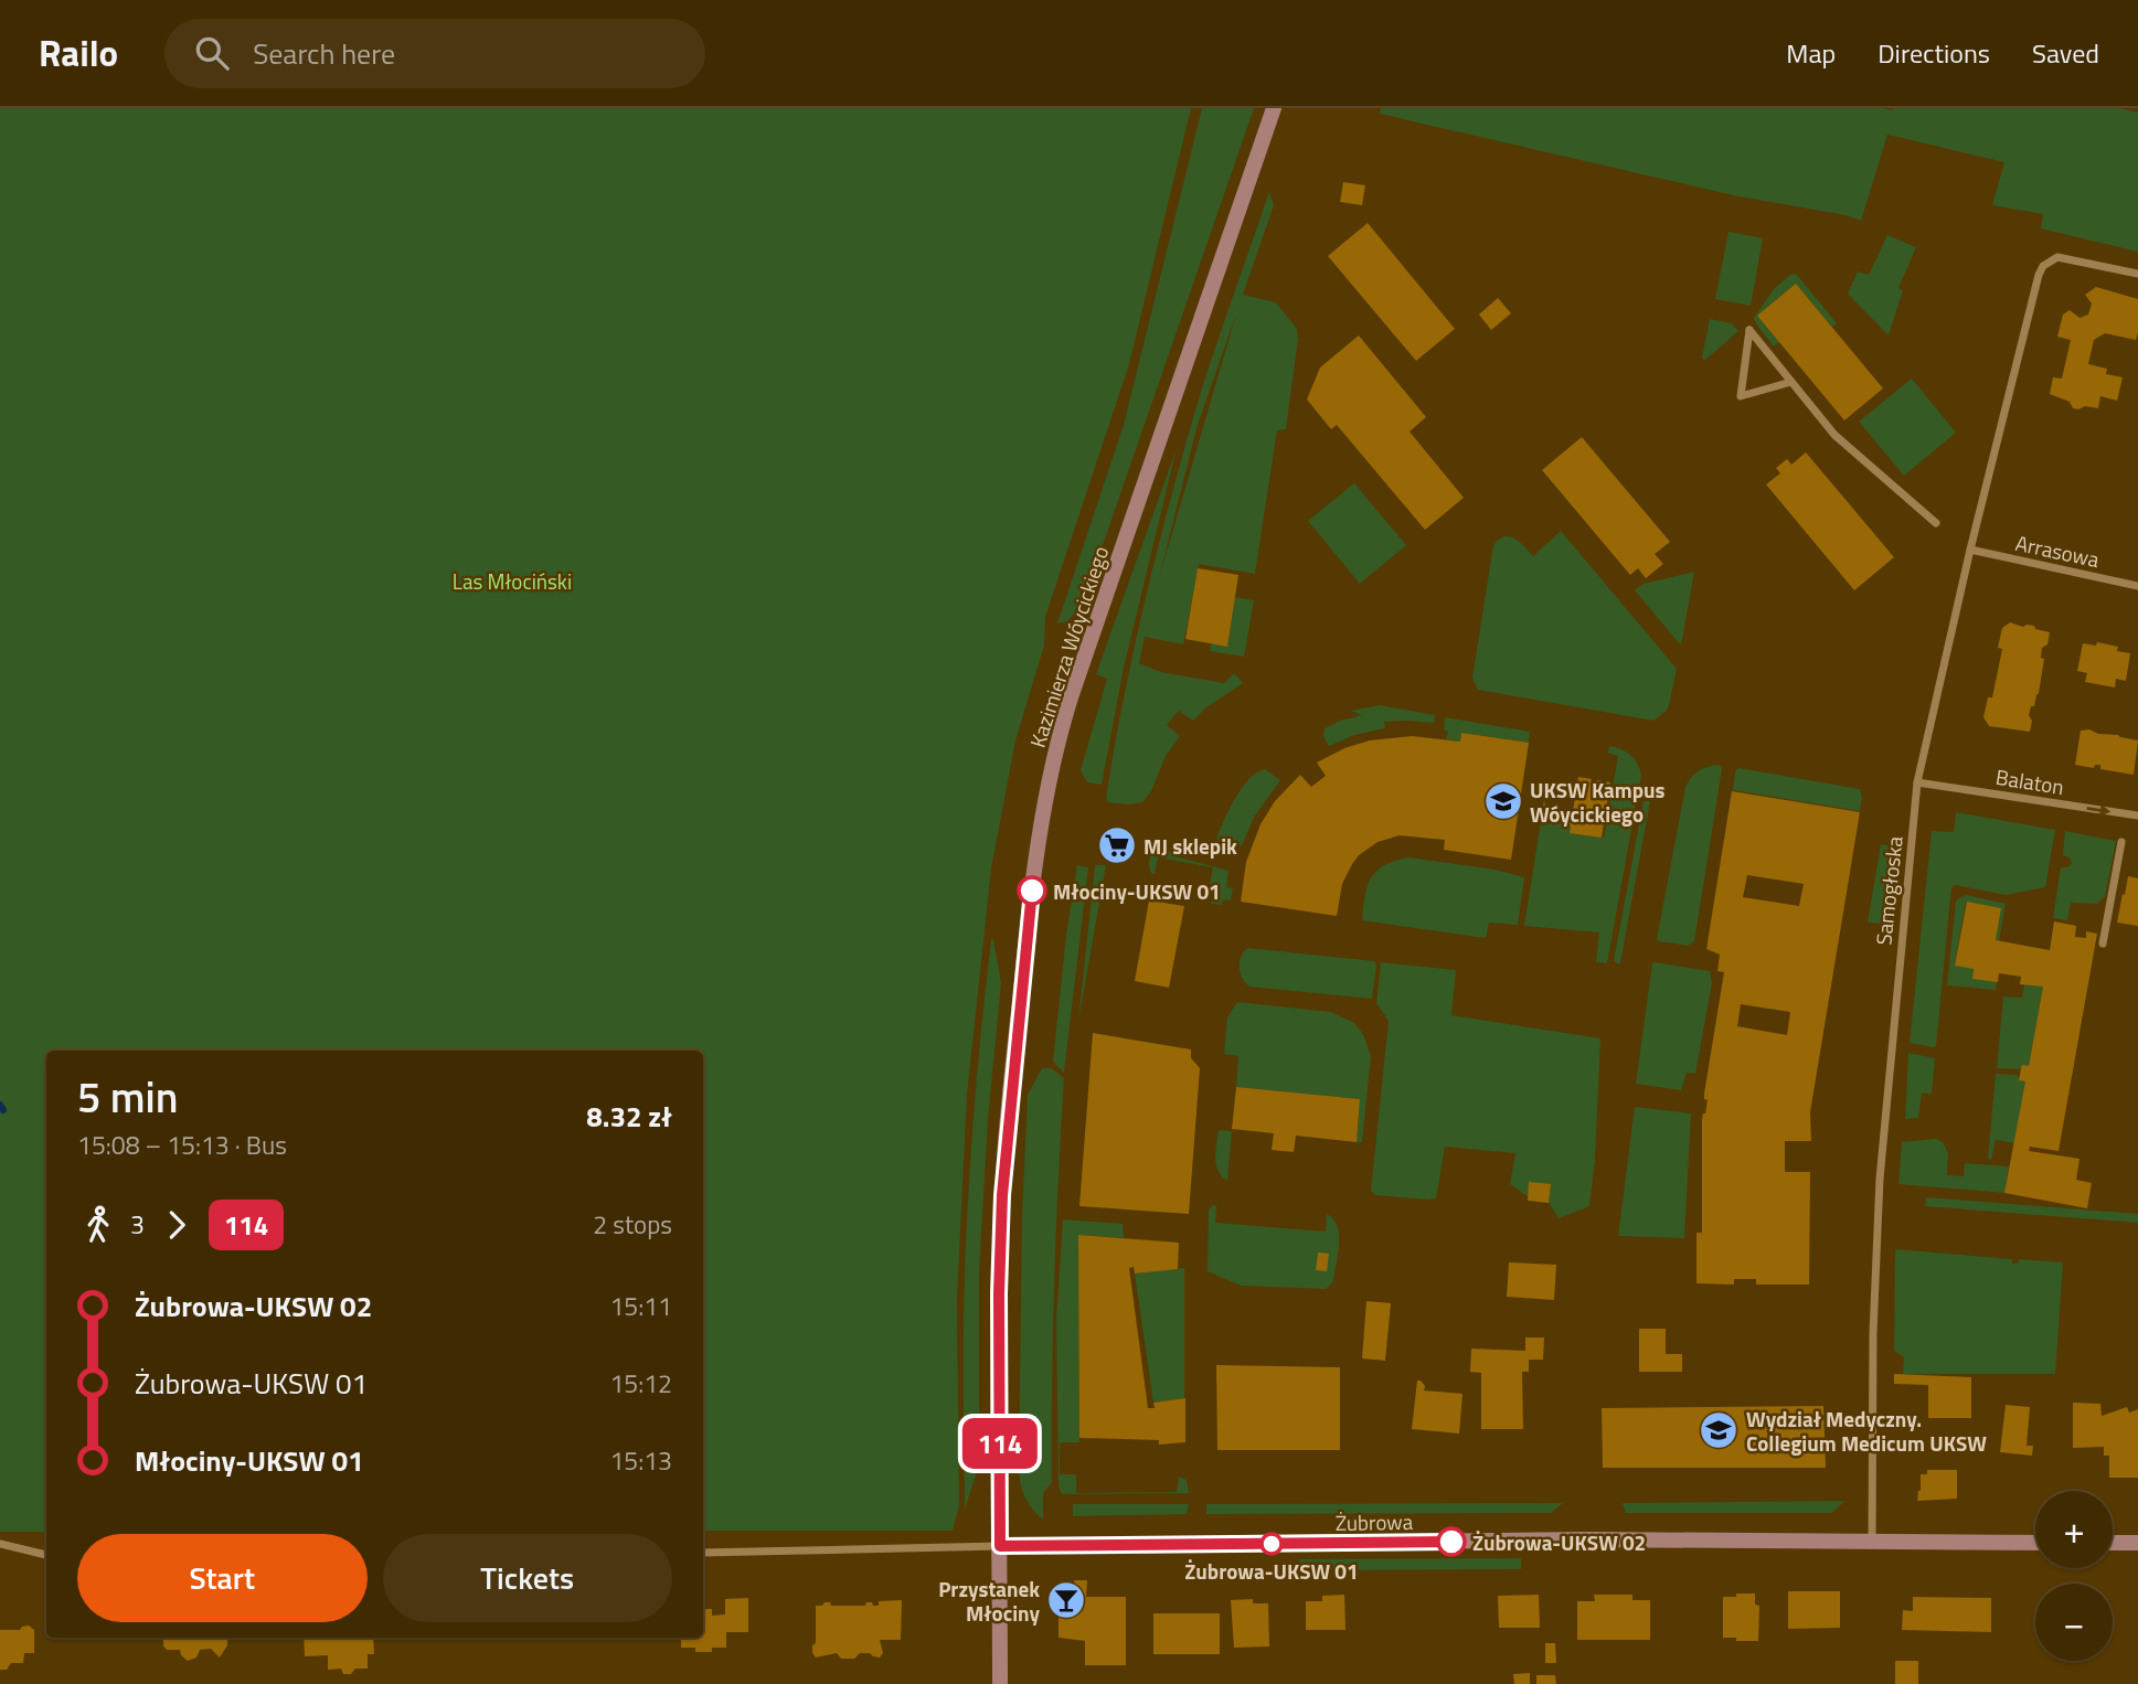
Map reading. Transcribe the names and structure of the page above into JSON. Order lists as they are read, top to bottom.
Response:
{
  "streets": {
    "street": [
      "Arrasowa",
      "Kazimierza Wóycickiego",
      "Balaton",
      "Samogłoska",
      "Żubrowa"
    ]
  },
  "crossings": [
    ["Arrasowa", "Samogłoska"],
    ["Kazimierza Wóycickiego", "Żubrowa"],
    ["Balaton", "Samogłoska"],
    ["Samogłoska", "Żubrowa"]
  ],
  "one_way": ["Balaton"],
  "parks": ["Las Młociński"],
  "places": {
    "school or university": ["UKSW Kampus Wóycickiego", "Wydział Medyczny. Collegium Medicum UKSW"],
    "supermarket": ["MJ sklepik"],
    "other": ["Młociny-UKSW 01", "Żubrowa-UKSW 02", "Żubrowa-UKSW 01"],
    "bar": ["Przystanek Młociny"]
  },
  "lines": ["bus line 114"],
  "page": {
    "header": "Railo",
    "search": "Search here",
    "nav": ["Map", "Directions", "Saved"],
    "on_map": "114",
    "heading": ["5 min", "15:08 – 15:13 · Bus", "8.32 zł"],
    "legs": ["3", "114", "2 stops"],
    "list": [
      {
        "name": "Żubrowa-UKSW 02",
        "value": "15:11"
      },
      {
        "name": "Żubrowa-UKSW 01",
        "value": "15:12"
      },
      {
        "name": "Młociny-UKSW 01",
        "value": "15:13"
      }
    ],
    "map_buttons": ["+", "−"],
    "buttons": ["Start", "Tickets"]
  }
}
